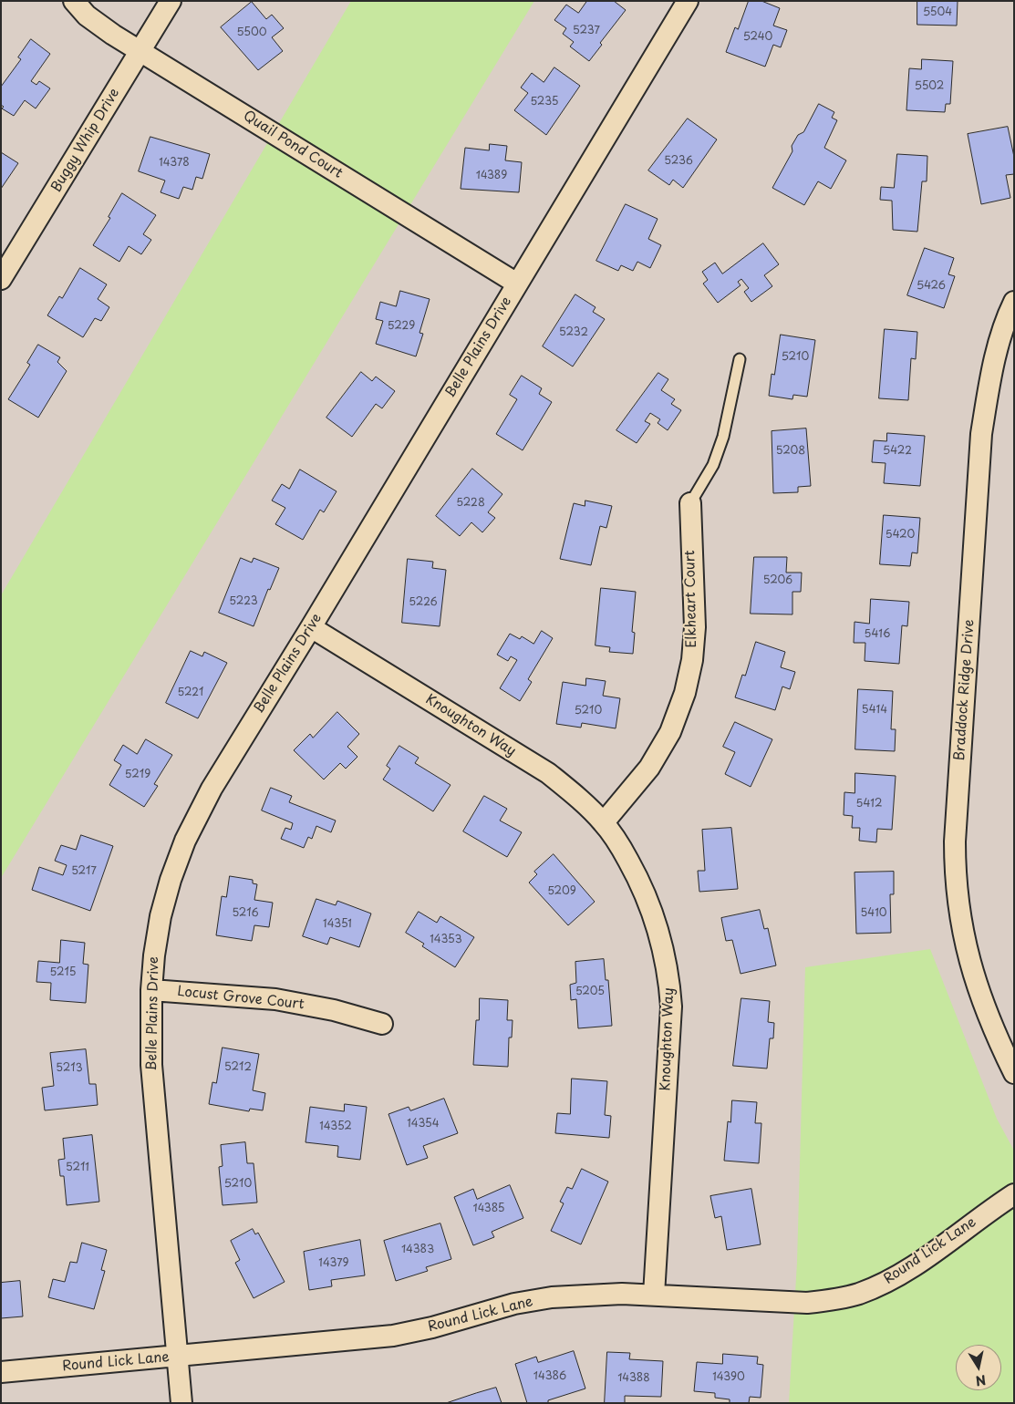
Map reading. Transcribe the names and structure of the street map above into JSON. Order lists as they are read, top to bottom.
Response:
{
  "streets": {
    "street": [
      "Buggy Whip Drive",
      "Quail Pond Court",
      "Belle Plains Drive",
      "Elkheart Court",
      "Braddock Ridge Drive",
      "Knoughton Way",
      "Locust Grove Court",
      "Round Lick Lane"
    ]
  },
  "crossings": [
    ["Buggy Whip Drive", "Quail Pond Court"],
    ["Quail Pond Court", "Belle Plains Drive"],
    ["Belle Plains Drive", "Knoughton Way"],
    ["Belle Plains Drive", "Locust Grove Court"],
    ["Belle Plains Drive", "Round Lick Lane"],
    ["Elkheart Court", "Knoughton Way"],
    ["Knoughton Way", "Round Lick Lane"]
  ],
  "house_numbers": [
    "5504",
    "5237",
    "5500",
    "5240",
    "5502",
    "5235",
    "5236",
    "14378",
    "14389",
    "5426",
    "5229",
    "5232",
    "5210",
    "5208",
    "5422",
    "5228",
    "5420",
    "5206",
    "5223",
    "5226",
    "5416",
    "5221",
    "5414",
    "5210",
    "5219",
    "5412",
    "5217",
    "5209",
    "5216",
    "5410",
    "14351",
    "14353",
    "5215",
    "5205",
    "5212",
    "5213",
    "14354",
    "14352",
    "5211",
    "5210",
    "14385",
    "14383",
    "14379",
    "14386",
    "14390",
    "14388"
  ],
  "north": "bottom"
}
